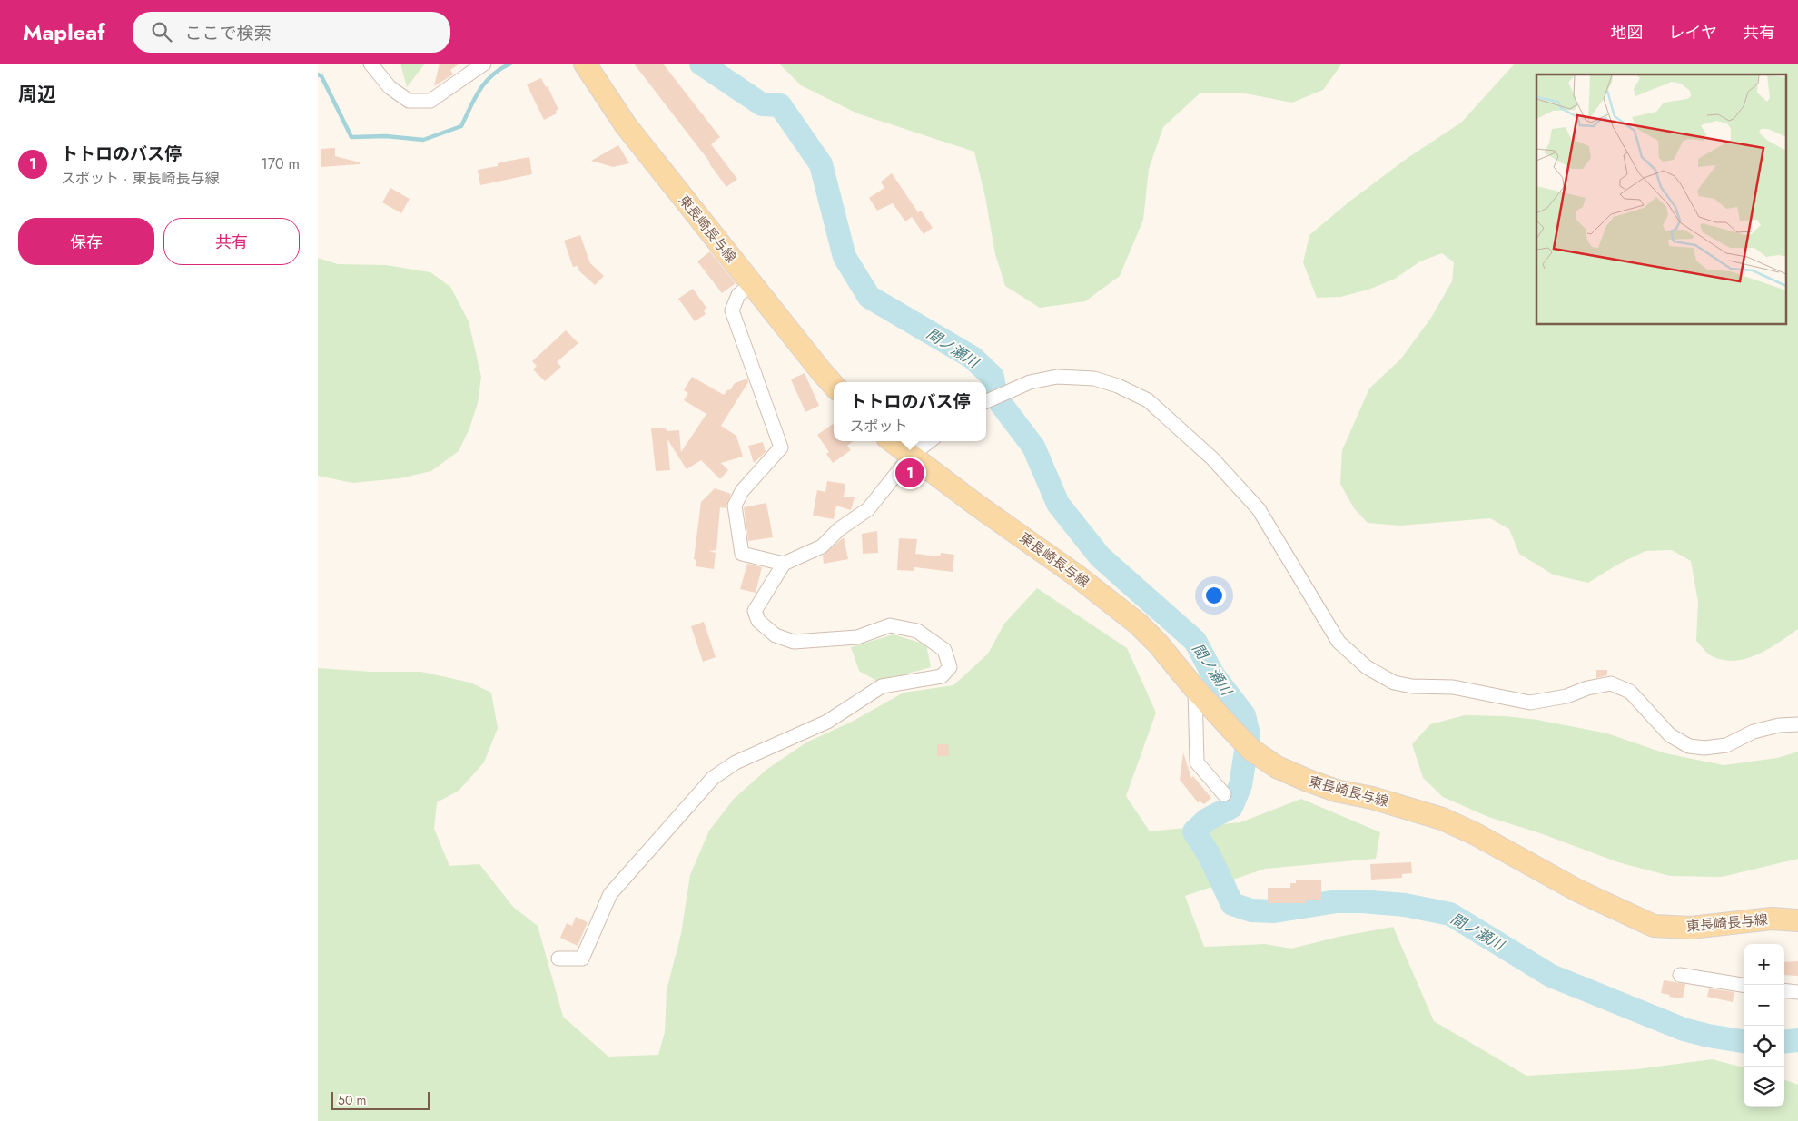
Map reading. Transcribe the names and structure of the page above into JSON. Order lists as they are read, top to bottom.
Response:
{
  "streets": {
    "main road": ["東長崎長与線"]
  },
  "water": ["間ノ瀬川"],
  "scale_bar": "50 m",
  "page": {
    "header": "Mapleaf",
    "search": "ここで検索",
    "nav": ["地図", "レイヤ", "共有"],
    "heading": "周辺",
    "list": [
      {
        "mark": "1",
        "name": "トトロのバス停",
        "note": "スポット · 東長崎長与線",
        "value": "170 m"
      }
    ],
    "buttons": ["保存", "共有"],
    "popup": ["トトロのバス停", "スポット"],
    "pins": "1",
    "map_buttons": ["+", "−"],
    "scale": "50 m"
  }
}
